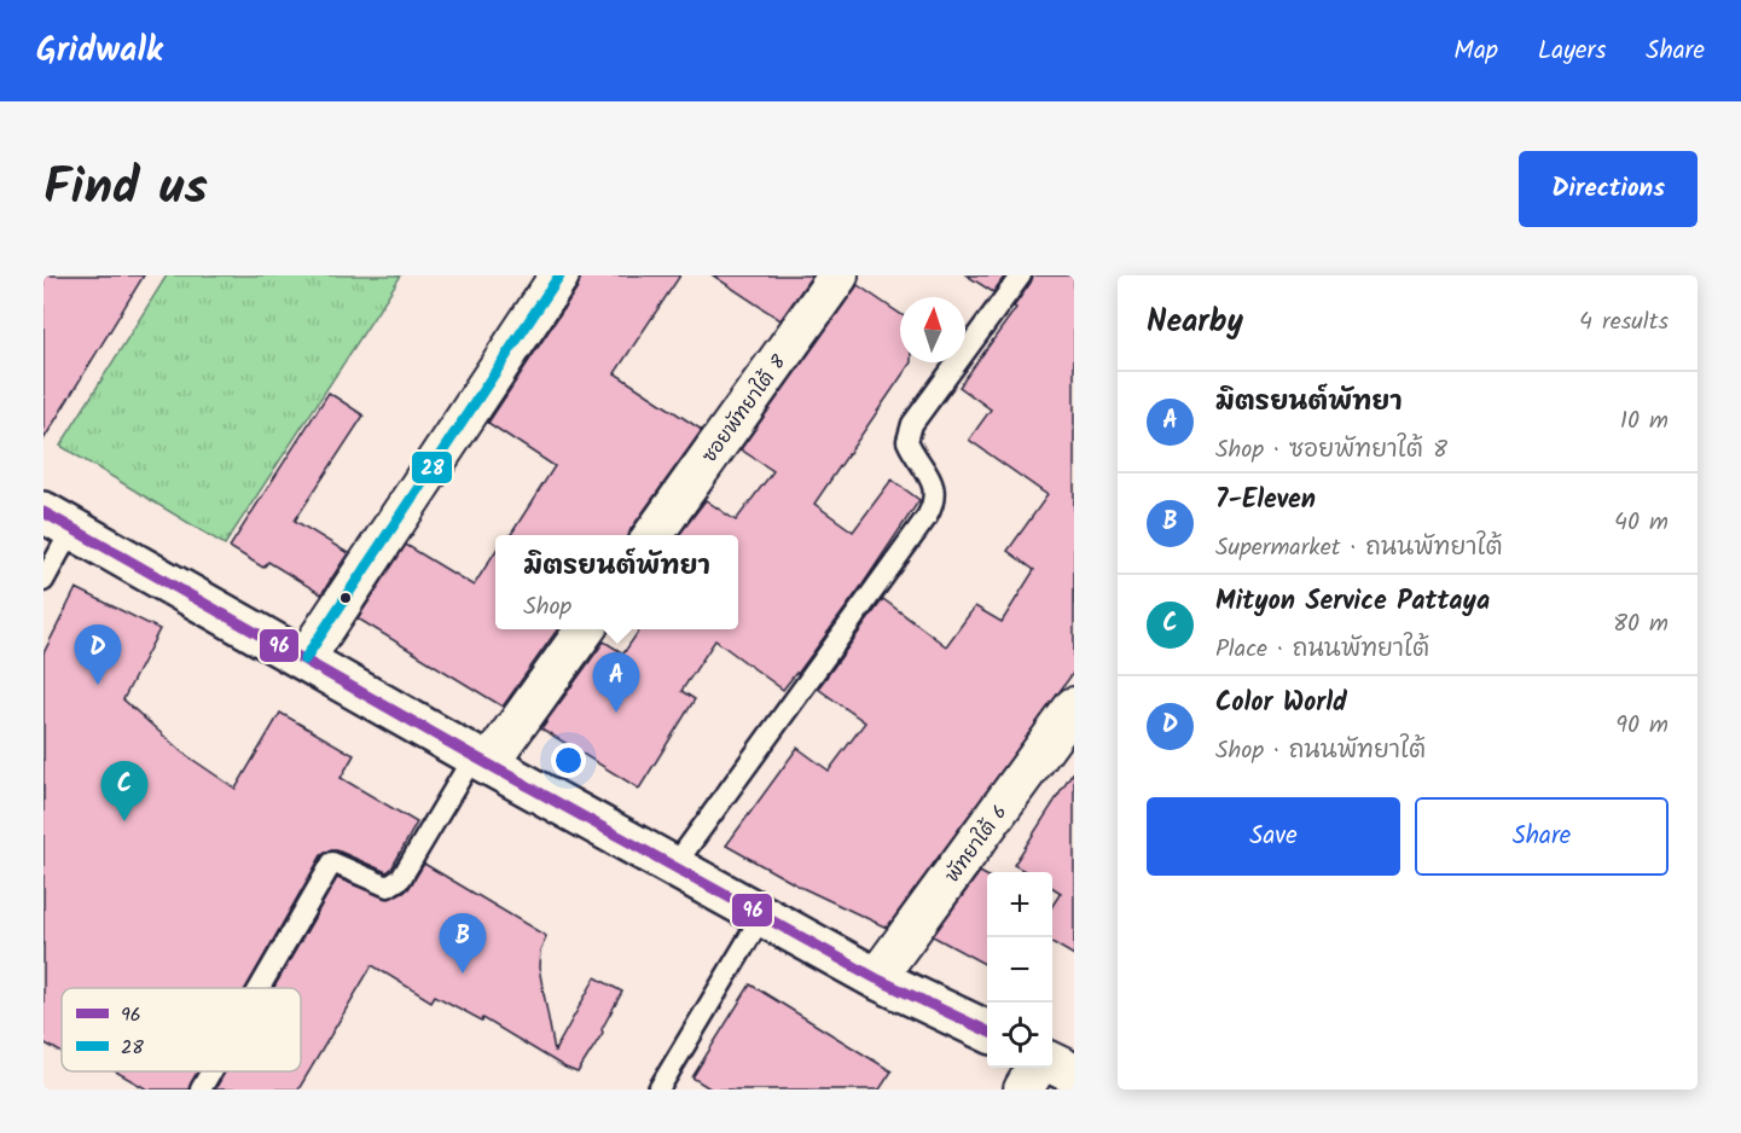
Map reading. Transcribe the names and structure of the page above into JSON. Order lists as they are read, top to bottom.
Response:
{
  "streets": {
    "street": ["ซอยพัทยาใต้ 8", "พัทยาใต้ 6"]
  },
  "lines": ["transit line 28", "transit line 96"],
  "legend": ["96", "28"],
  "north": "top",
  "page": {
    "header": "Gridwalk",
    "nav": ["Map", "Layers", "Share"],
    "title": "Find us",
    "buttons": [
      "Directions",
      ["Save", "Share"]
    ],
    "heading": ["Nearby", "4 results"],
    "list": [
      {
        "mark": "A",
        "name": "มิตรยนต์พัทยา",
        "note": "Shop · ซอยพัทยาใต้ 8",
        "value": "10 m"
      },
      {
        "mark": "B",
        "name": "7-Eleven",
        "note": "Supermarket · ถนนพัทยาใต้",
        "value": "40 m"
      },
      {
        "mark": "C",
        "name": "Mityon Service Pattaya",
        "note": "Place · ถนนพัทยาใต้",
        "value": "80 m"
      },
      {
        "mark": "D",
        "name": "Color World",
        "note": "Shop · ถนนพัทยาใต้",
        "value": "90 m"
      }
    ],
    "popup": ["มิตรยนต์พัทยา", "Shop"],
    "pins": [
      "D",
      "A",
      "C",
      "B"
    ],
    "map_buttons": ["+", "−"]
  }
}
